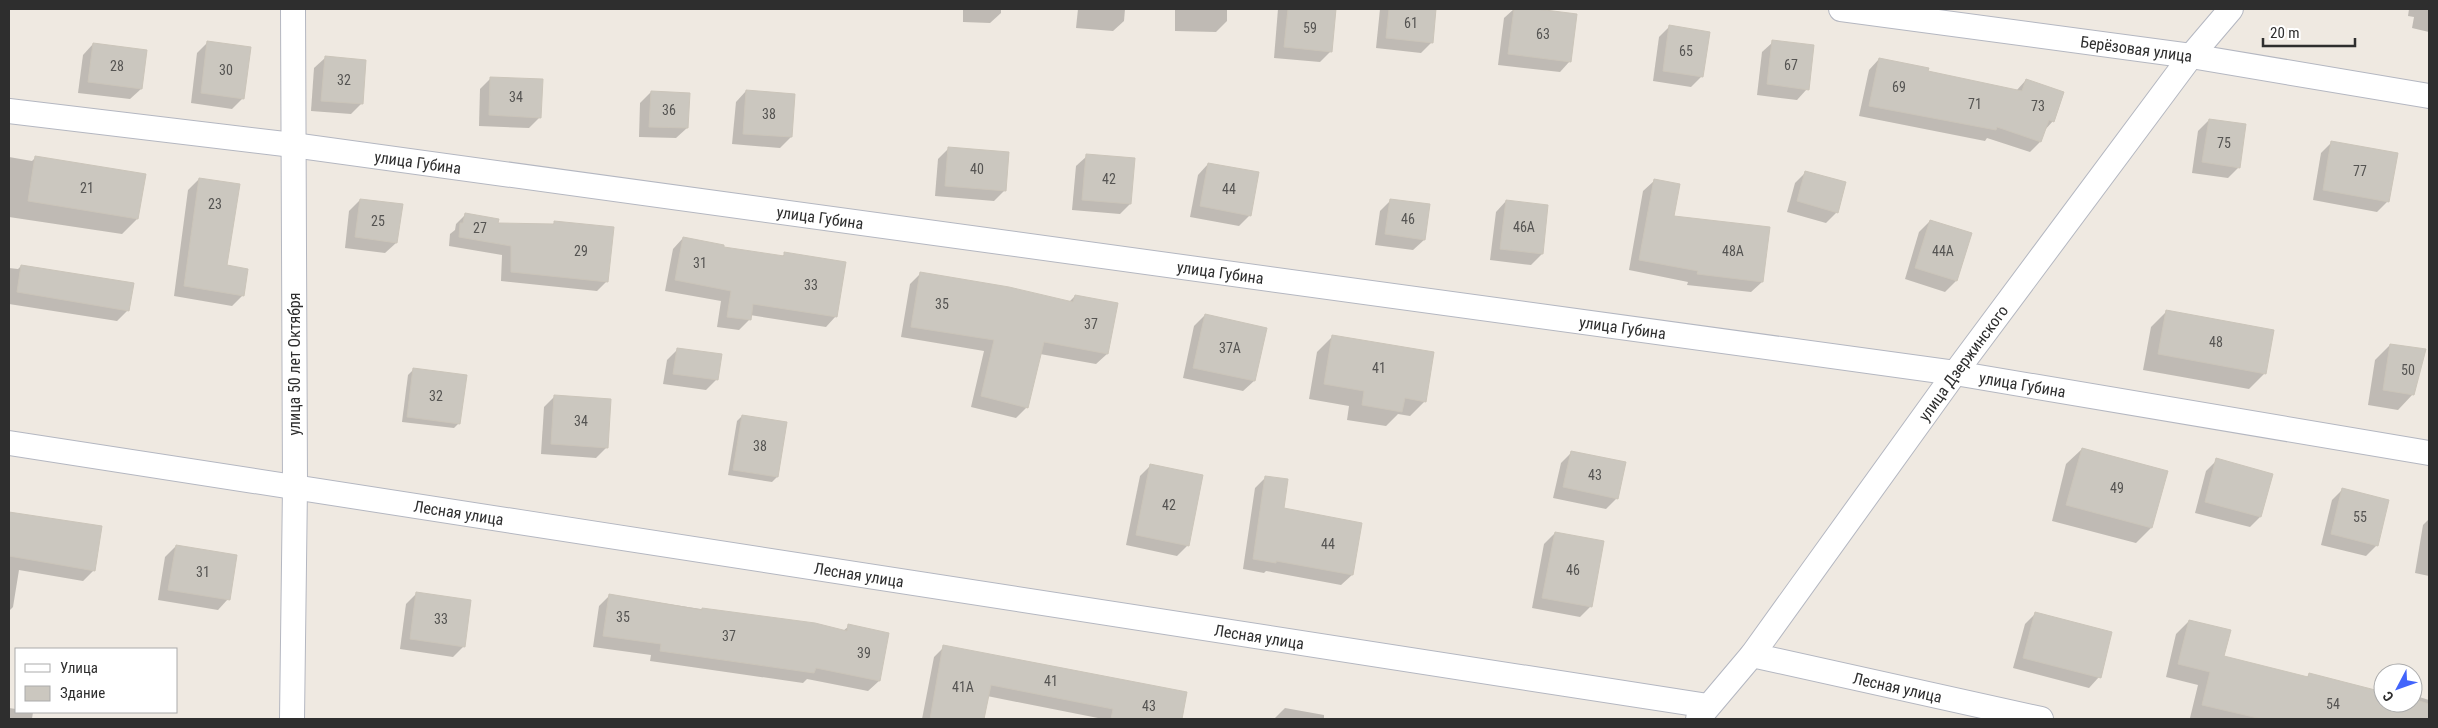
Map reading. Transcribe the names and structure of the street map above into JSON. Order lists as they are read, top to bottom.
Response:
{
  "streets": {
    "street": [
      "Берёзовая улица",
      "улица Губина",
      "улица Дзержинского",
      "улица 50 лет Октября",
      "Лесная улица"
    ]
  },
  "crossings": [
    ["Берёзовая улица", "улица Дзержинского"],
    ["улица Губина", "улица Дзержинского"],
    ["улица Губина", "улица 50 лет Октября"],
    ["улица Дзержинского", "Лесная улица"],
    ["улица 50 лет Октября", "Лесная улица"]
  ],
  "house_numbers": [
    "61",
    "59",
    "63",
    "65",
    "67",
    "28",
    "30",
    "32",
    "69",
    "34",
    "71",
    "73",
    "36",
    "38",
    "75",
    "40",
    "77",
    "42",
    "21",
    "44",
    "23",
    "46",
    "25",
    "46А",
    "27",
    "29",
    "48А",
    "44А",
    "31",
    "33",
    "35",
    "37",
    "48",
    "37А",
    "41",
    "50",
    "32",
    "34",
    "38",
    "43",
    "49",
    "42",
    "55",
    "44",
    "46",
    "31",
    "35",
    "33",
    "37",
    "39",
    "41",
    "41А",
    "54",
    "43"
  ],
  "legend": ["Улица", "Здание"],
  "scale_bar": "20 m",
  "north": "bottom left"
}
